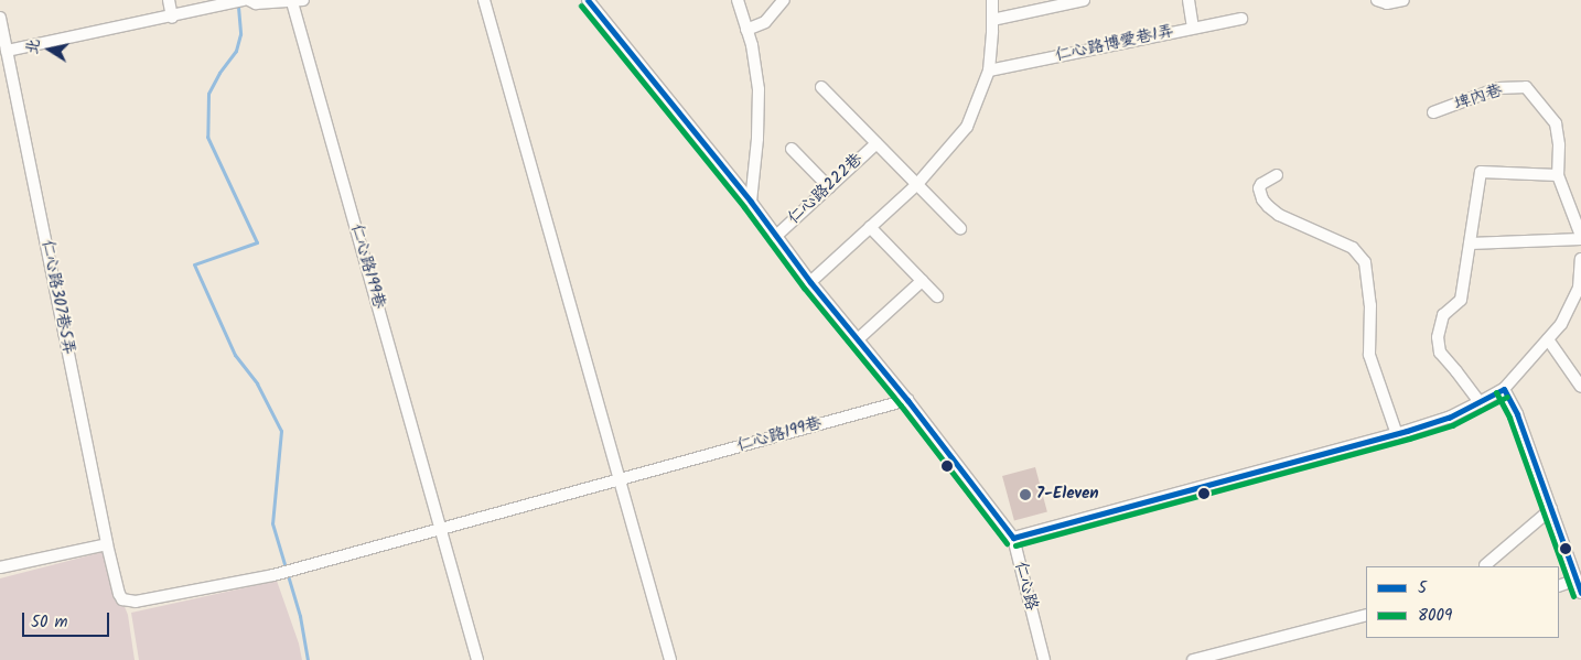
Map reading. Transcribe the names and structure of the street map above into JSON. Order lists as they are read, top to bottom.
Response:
{
  "streets": {
    "street": [
      "仁心路博愛巷1弄",
      "埤內巷",
      "仁心路222巷",
      "仁心路199巷",
      "仁心路307巷5弄",
      "仁心路"
    ]
  },
  "crossings": [
    ["仁心路222巷", "仁心路"],
    ["仁心路199巷", "仁心路307巷5弄"],
    ["仁心路199巷", "仁心路"]
  ],
  "places": ["7-Eleven"],
  "lines": ["transit line 5", "transit line 8009"],
  "legend": ["5", "8009"],
  "scale_bar": "50 m",
  "north": "left"
}
